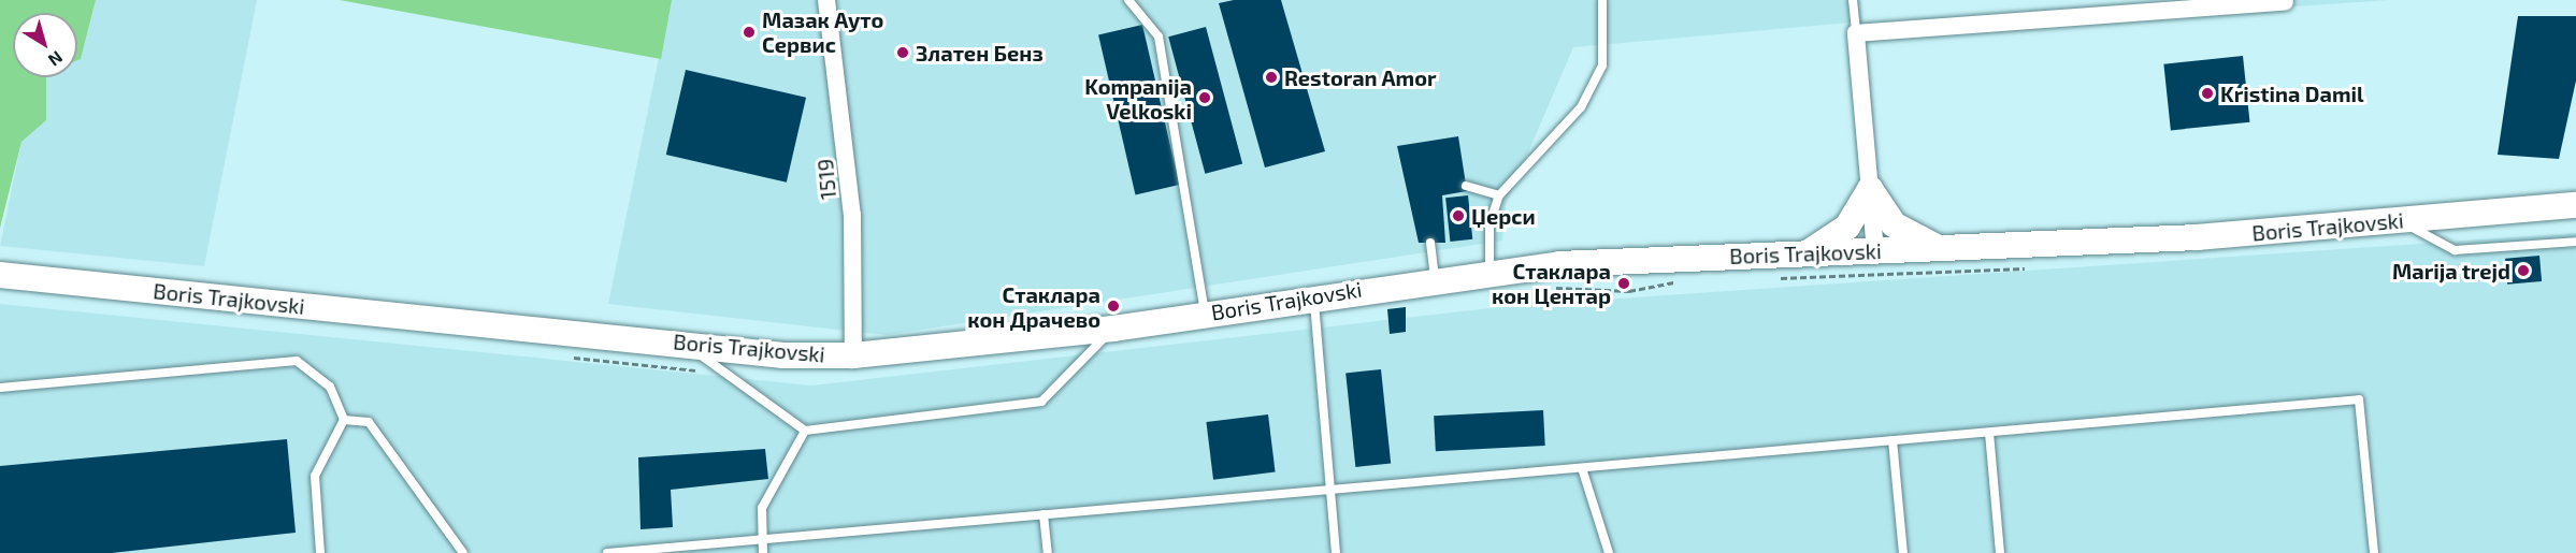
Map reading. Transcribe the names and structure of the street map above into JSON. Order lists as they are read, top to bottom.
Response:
{
  "streets": {
    "main road": ["Boris Trajkovski"],
    "street": ["1519"]
  },
  "crossings": [
    ["1519", "Boris Trajkovski"]
  ],
  "places": [
    "Мазак Ауто Сервис",
    "Златен Бенз",
    "Restoran Amor",
    "Kristina Damil",
    "Kompanija Velkoski",
    "Џерси",
    "Marija trejd",
    "Стаклара кон Центар",
    "Стаклара кон Драчево"
  ],
  "north": "bottom right"
}
